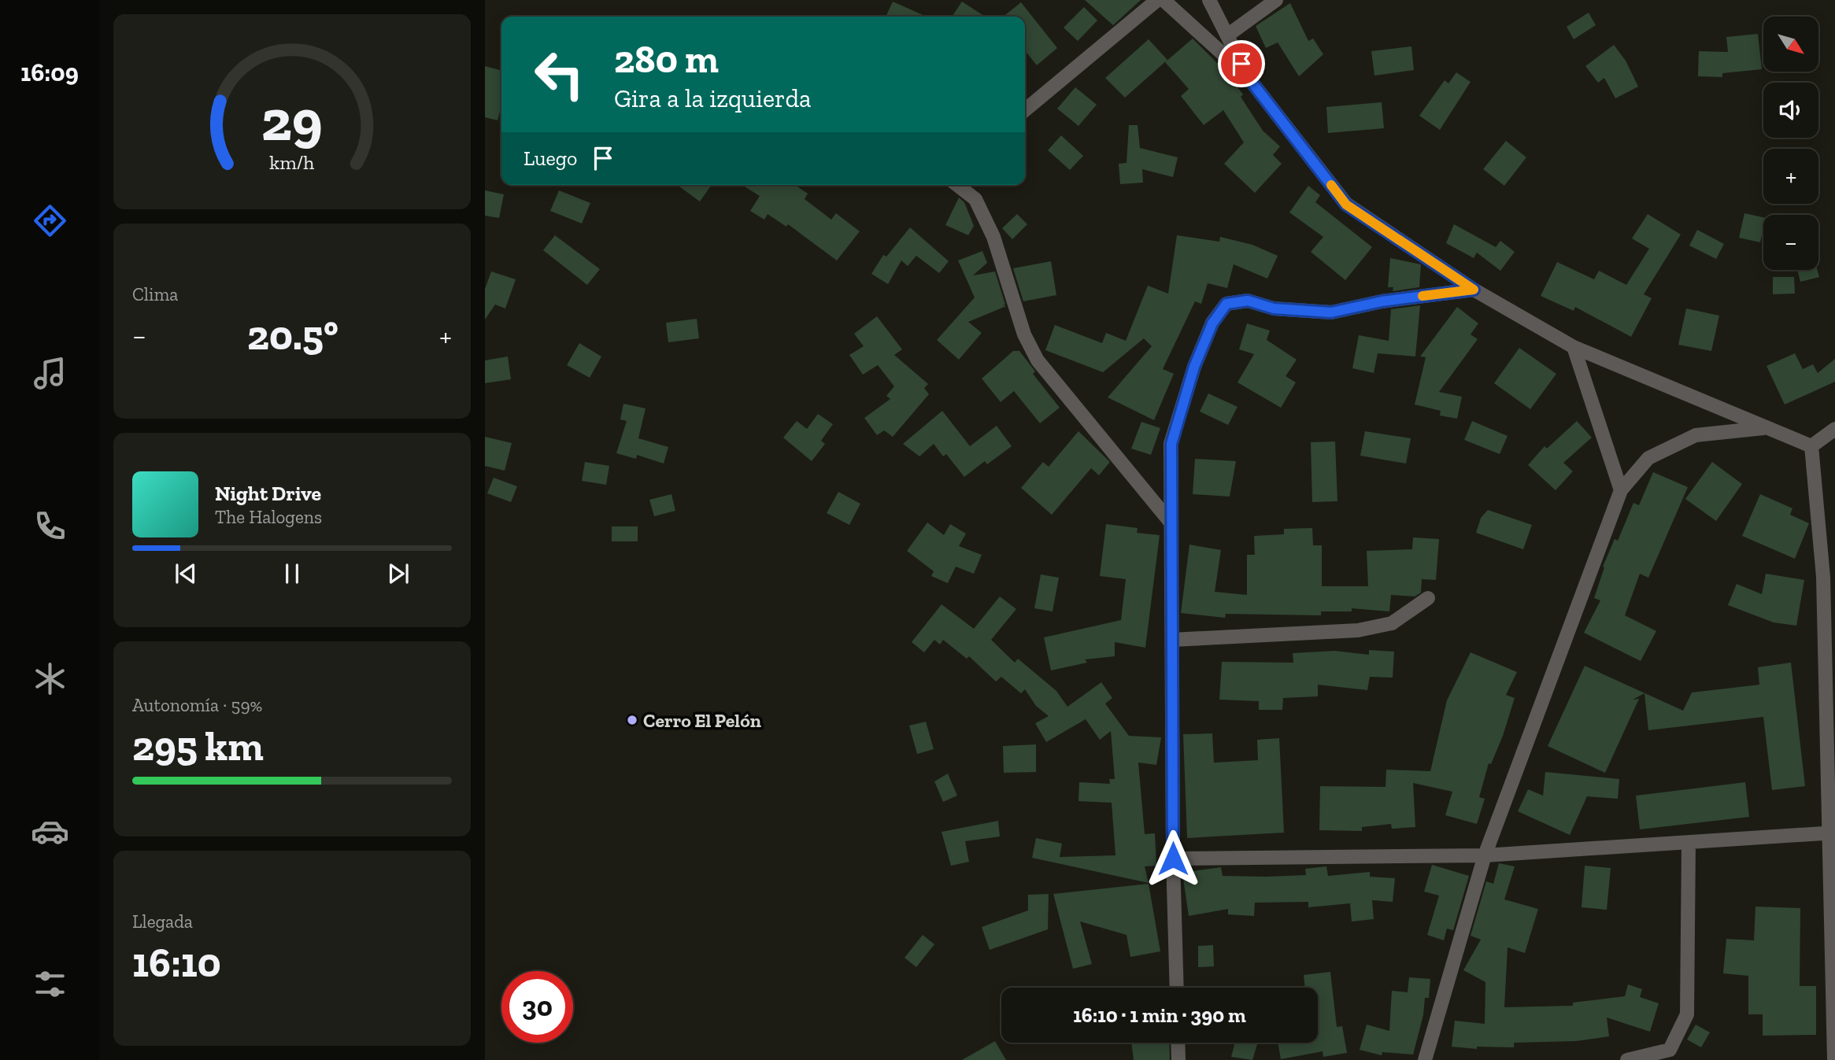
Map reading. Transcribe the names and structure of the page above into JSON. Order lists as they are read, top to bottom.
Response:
{
  "places": ["Cerro El Pelón"],
  "north": "bottom right",
  "page": {
    "tabs": "16:09",
    "map_buttons": ["+", "−"],
    "turn": ["280 m", "Gira a la izquierda"],
    "then": "Luego",
    "tile": [
      "Clima",
      ["Autonomía · 59%", "295 km"],
      ["Llegada", "16:10"]
    ],
    "heat": ["−", "20.5°", "+"],
    "song": ["Night Drive", "The Halogens"],
    "limit": "30",
    "trip": "16:10 · 1 min · 390 m",
    "gauge": ["29", "km/h"]
  }
}
